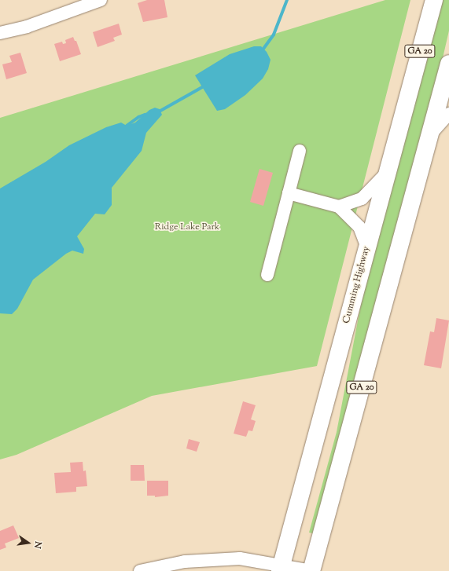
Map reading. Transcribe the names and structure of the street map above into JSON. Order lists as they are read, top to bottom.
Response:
{
  "streets": {
    "highway": ["GA 20", "Cumming Highway"]
  },
  "parks": ["Ridge Lake Park"],
  "north": "right"
}
